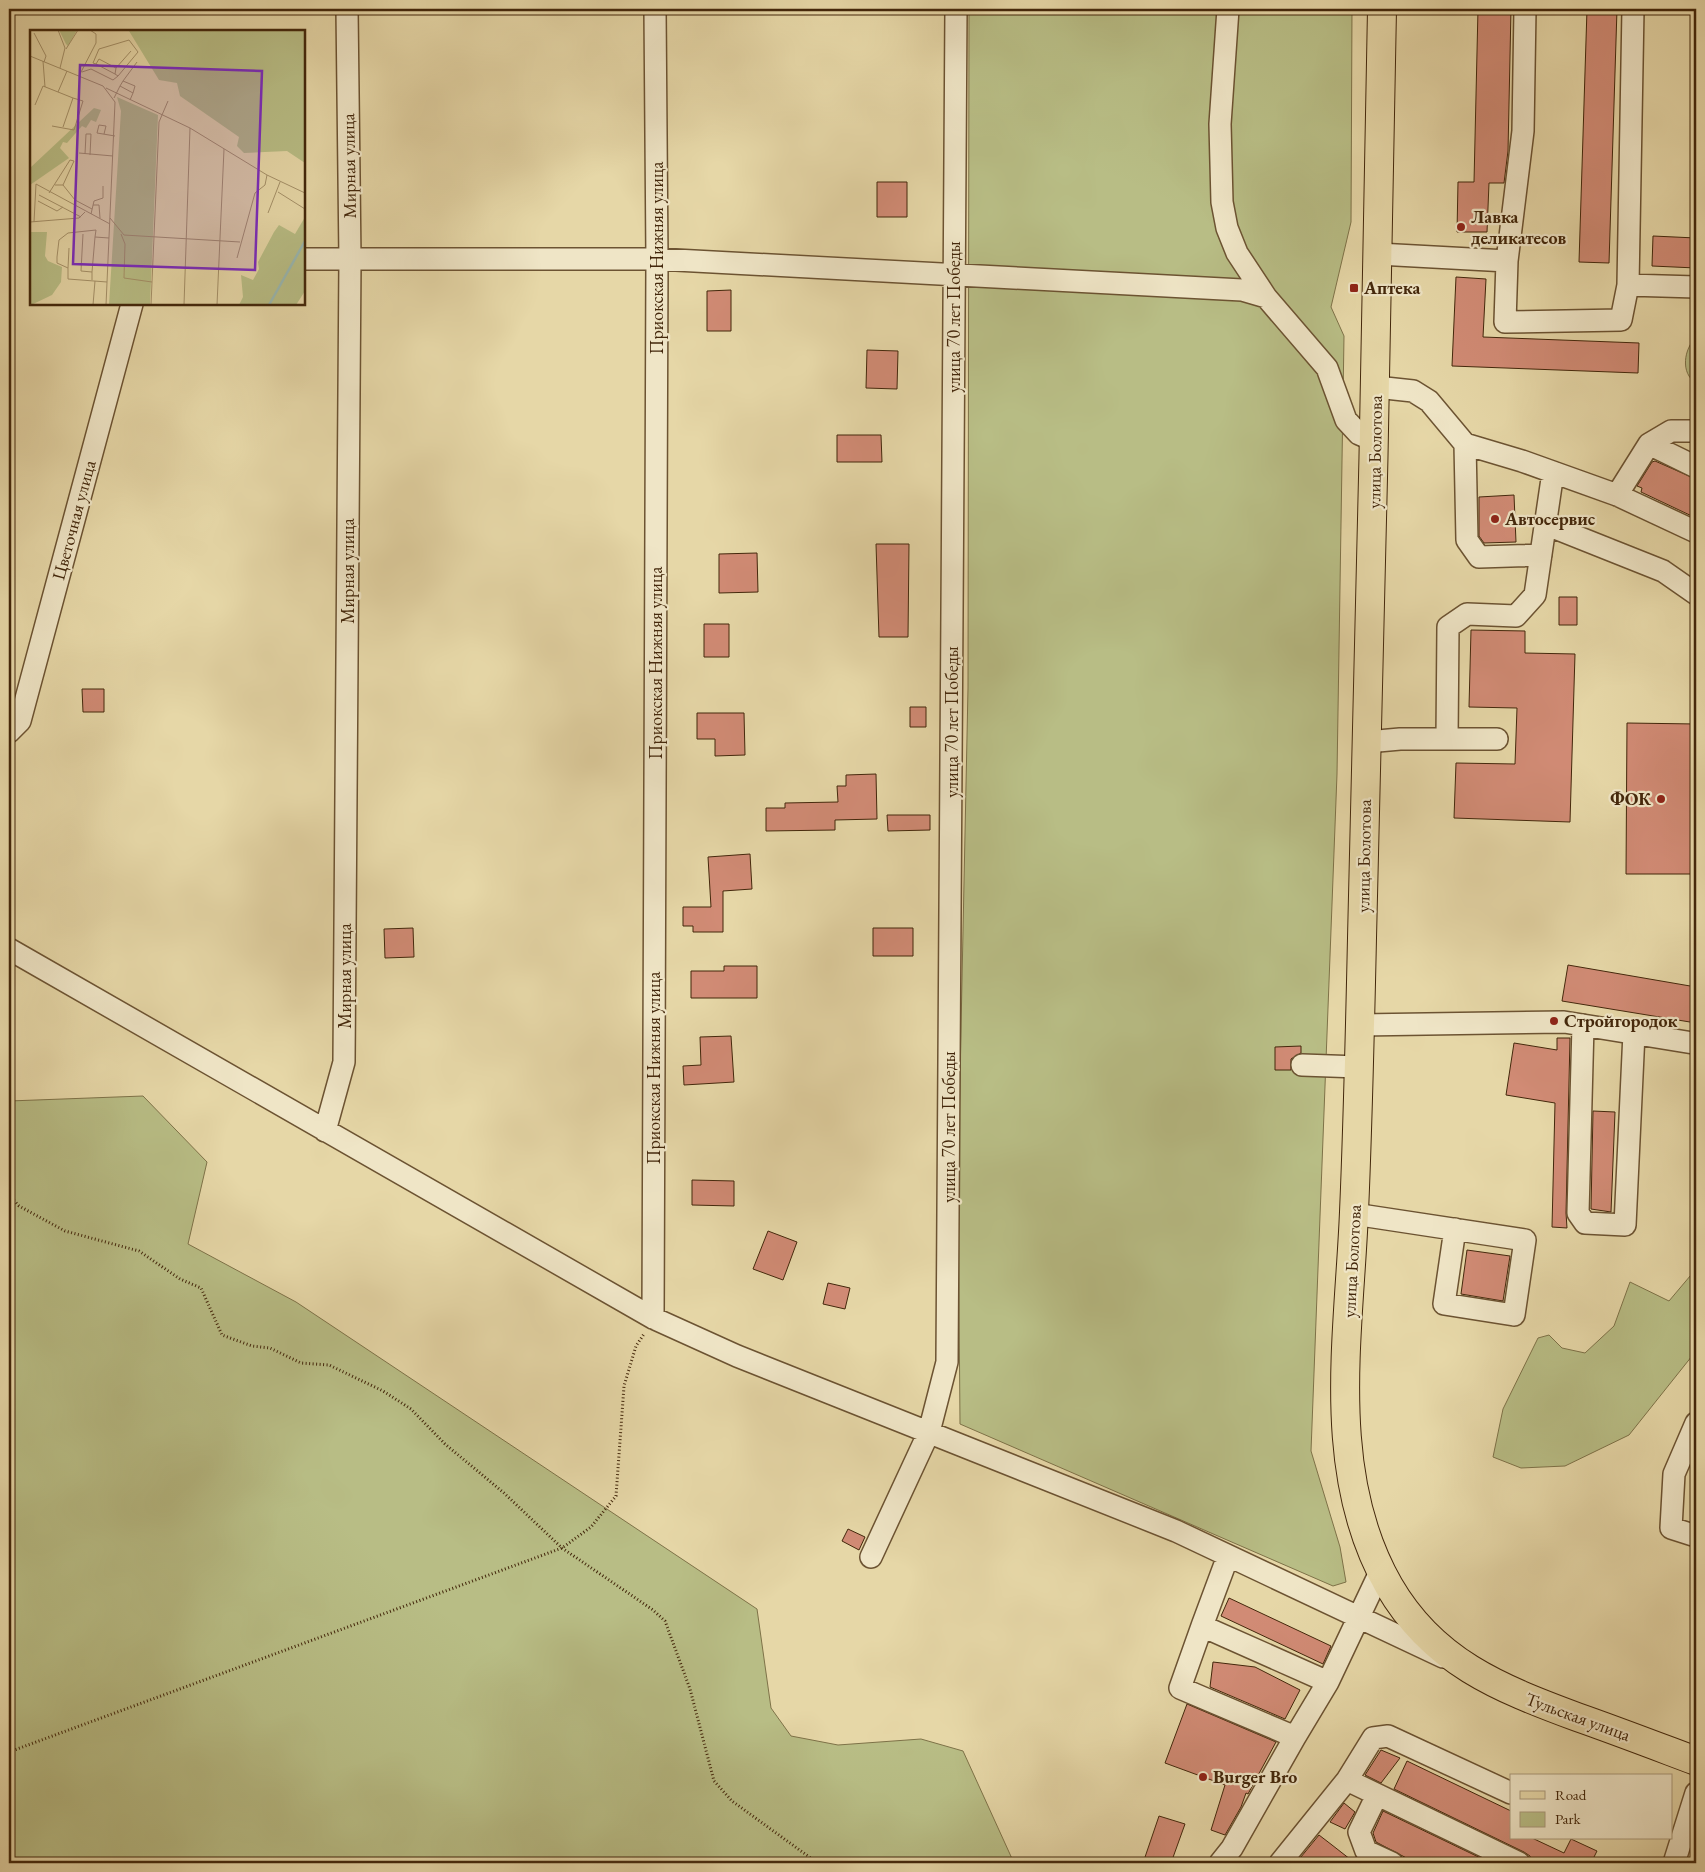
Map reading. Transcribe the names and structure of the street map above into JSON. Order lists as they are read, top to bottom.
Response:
{
  "streets": {
    "main road": ["улица Болотова", "Тульская улица"],
    "street": [
      "Мирная улица",
      "Приокская Нижняя улица",
      "улица 70 лет Победы",
      "Цветочная улица"
    ]
  },
  "crossings": [
    ["улица Болотова", "Тульская улица"]
  ],
  "places": {
    "other": [
      "Лавка деликатесов",
      "Автосервис",
      "ФОК",
      "Стройгородок",
      "Burger Bro"
    ],
    "transit": ["Аптека"]
  },
  "legend": ["Road", "Park"]
}
